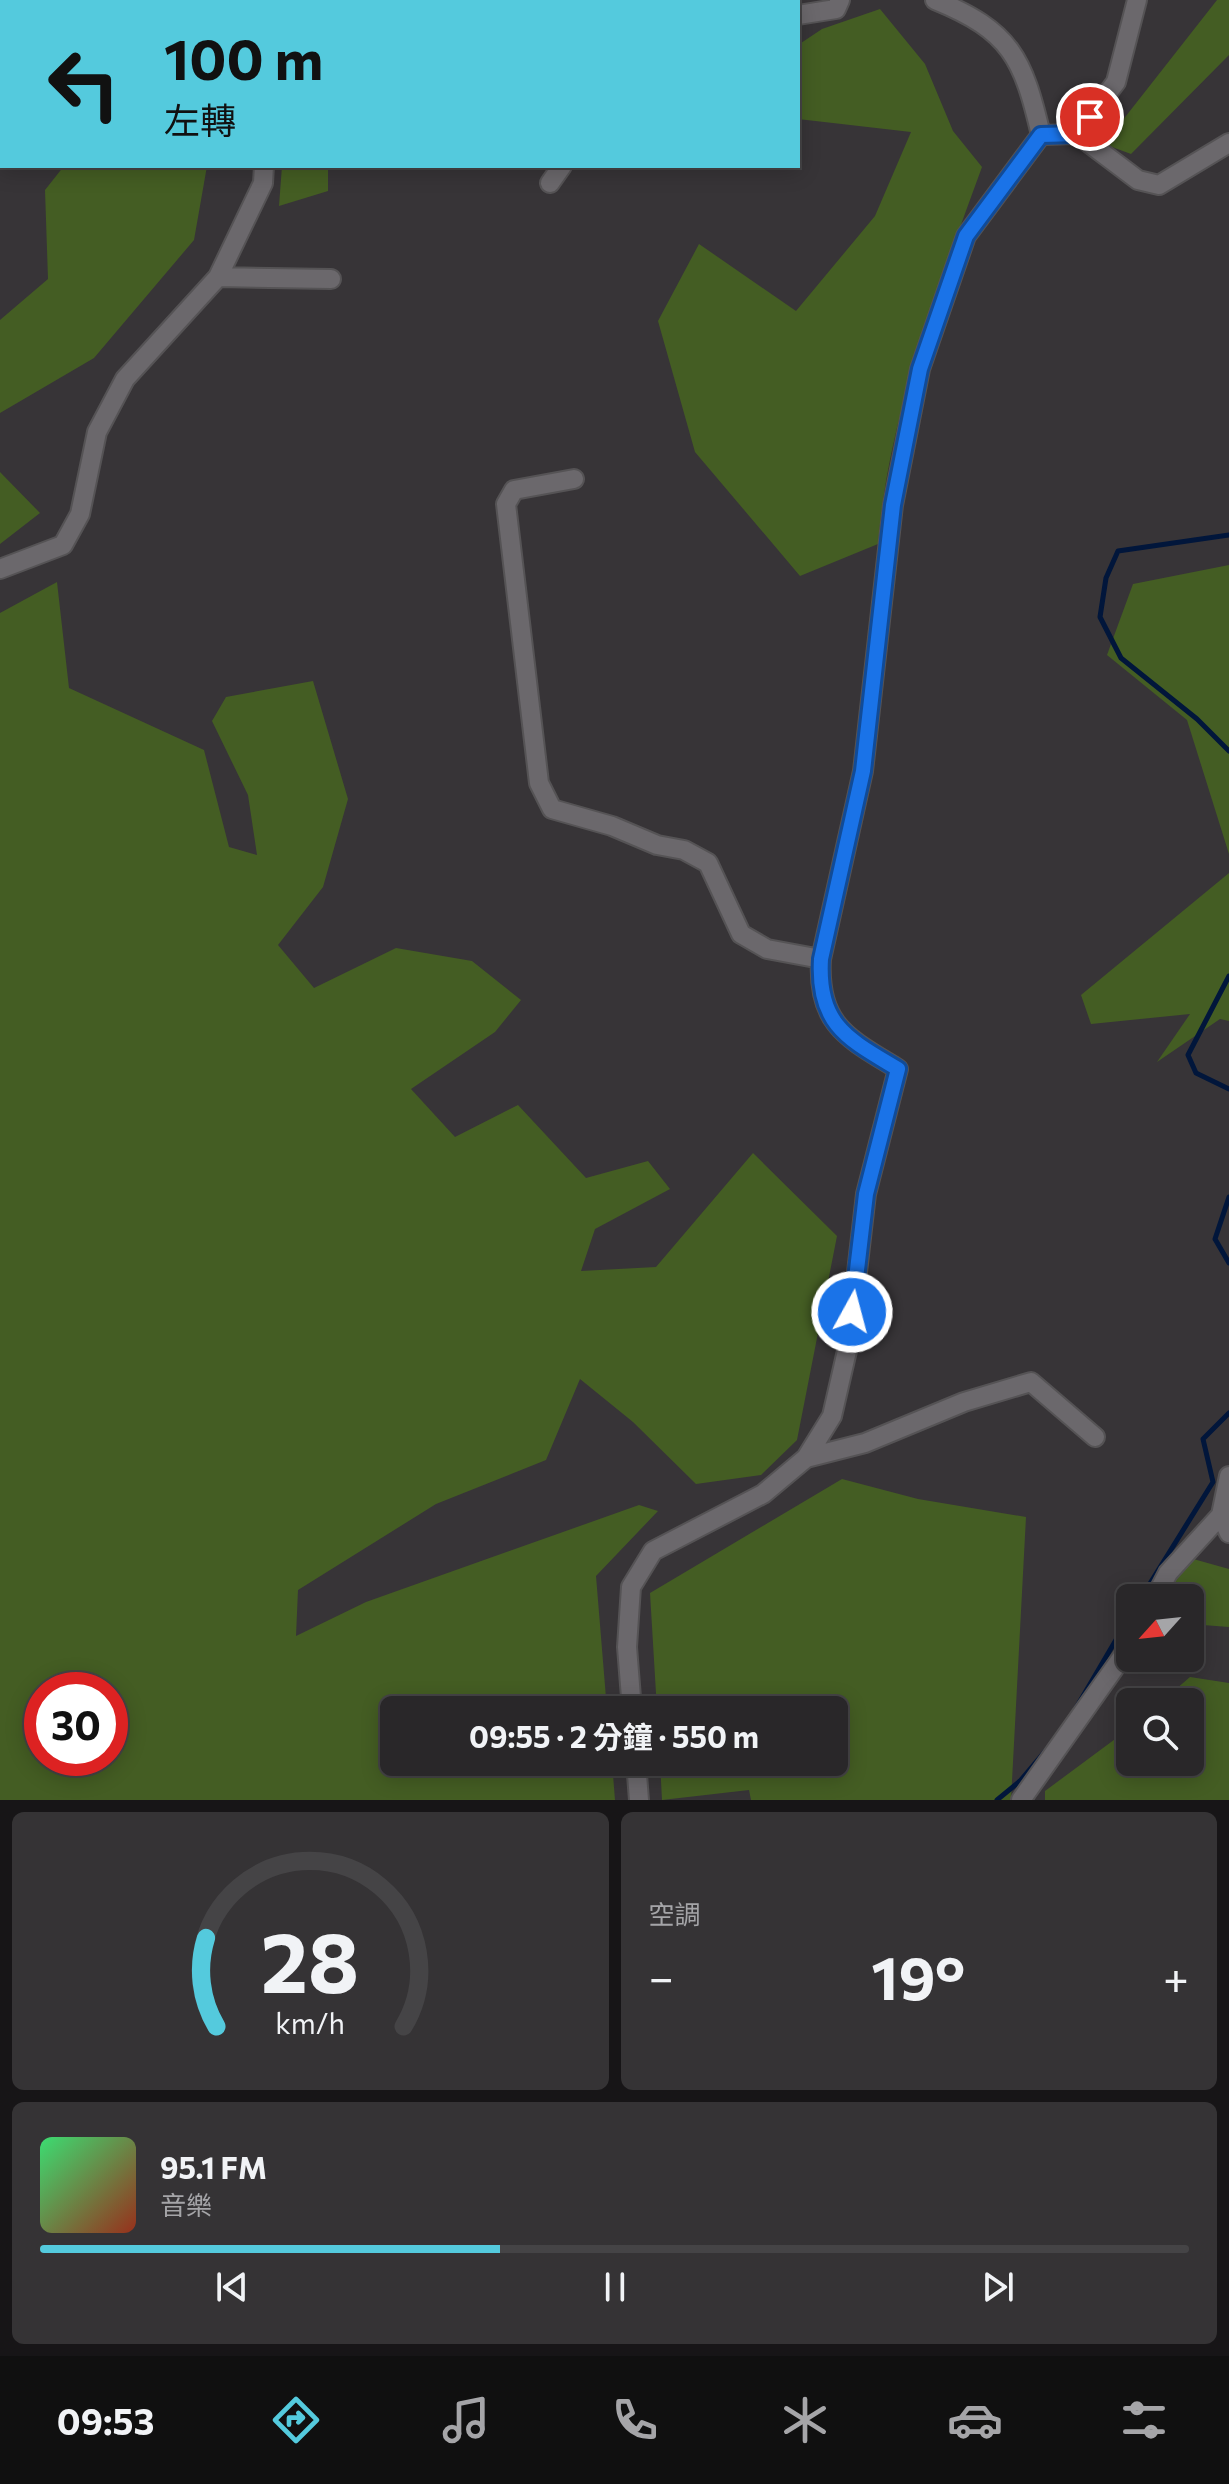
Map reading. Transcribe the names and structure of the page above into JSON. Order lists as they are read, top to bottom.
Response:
{
  "north": "bottom left",
  "page": {
    "turn": ["100 m", "左轉"],
    "limit": "30",
    "trip": "09:55 · 2 分鐘 · 550 m",
    "tile": "空調",
    "heat": ["−", "19°", "+"],
    "song": ["95.1 FM", "音樂"],
    "tabs": "09:53",
    "gauge": ["28", "km/h"]
  }
}
